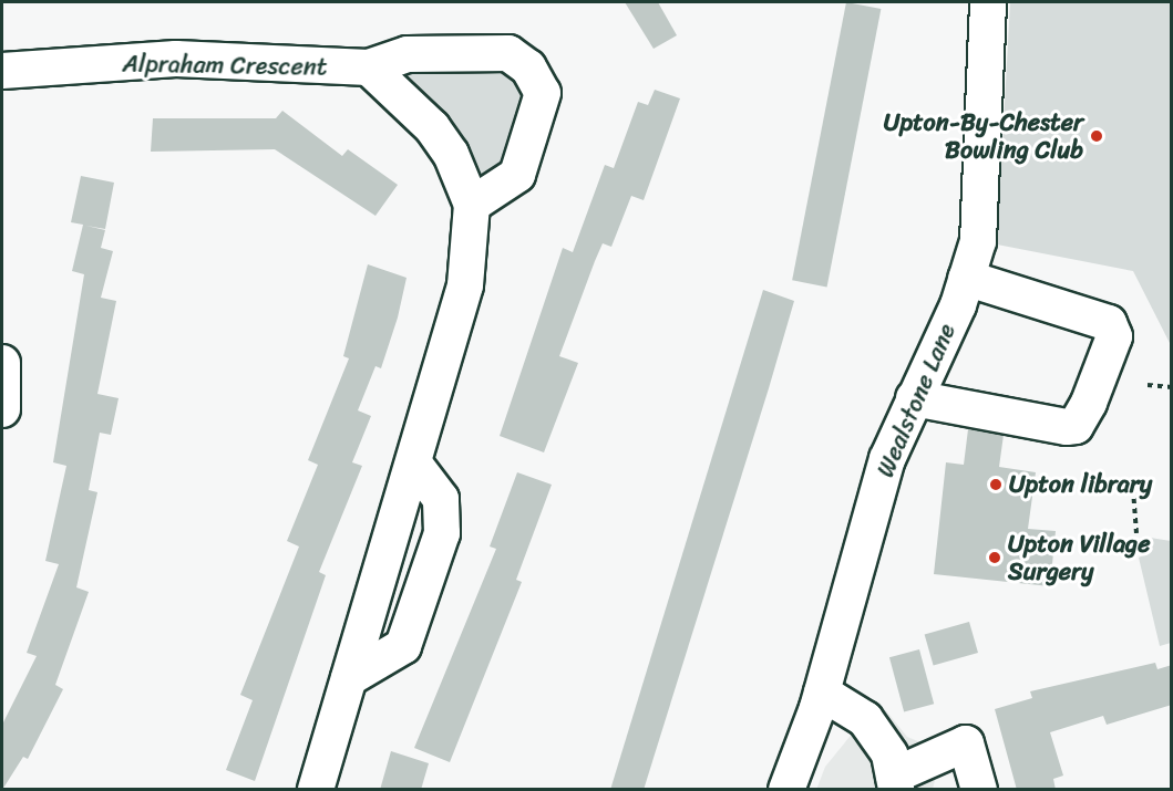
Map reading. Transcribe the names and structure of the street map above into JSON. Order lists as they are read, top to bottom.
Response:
{
  "streets": {
    "street": ["Alpraham Crescent", "Wealstone Lane"]
  },
  "places": ["Upton-By-Chester Bowling Club", "Upton library", "Upton Village Surgery"]
}
